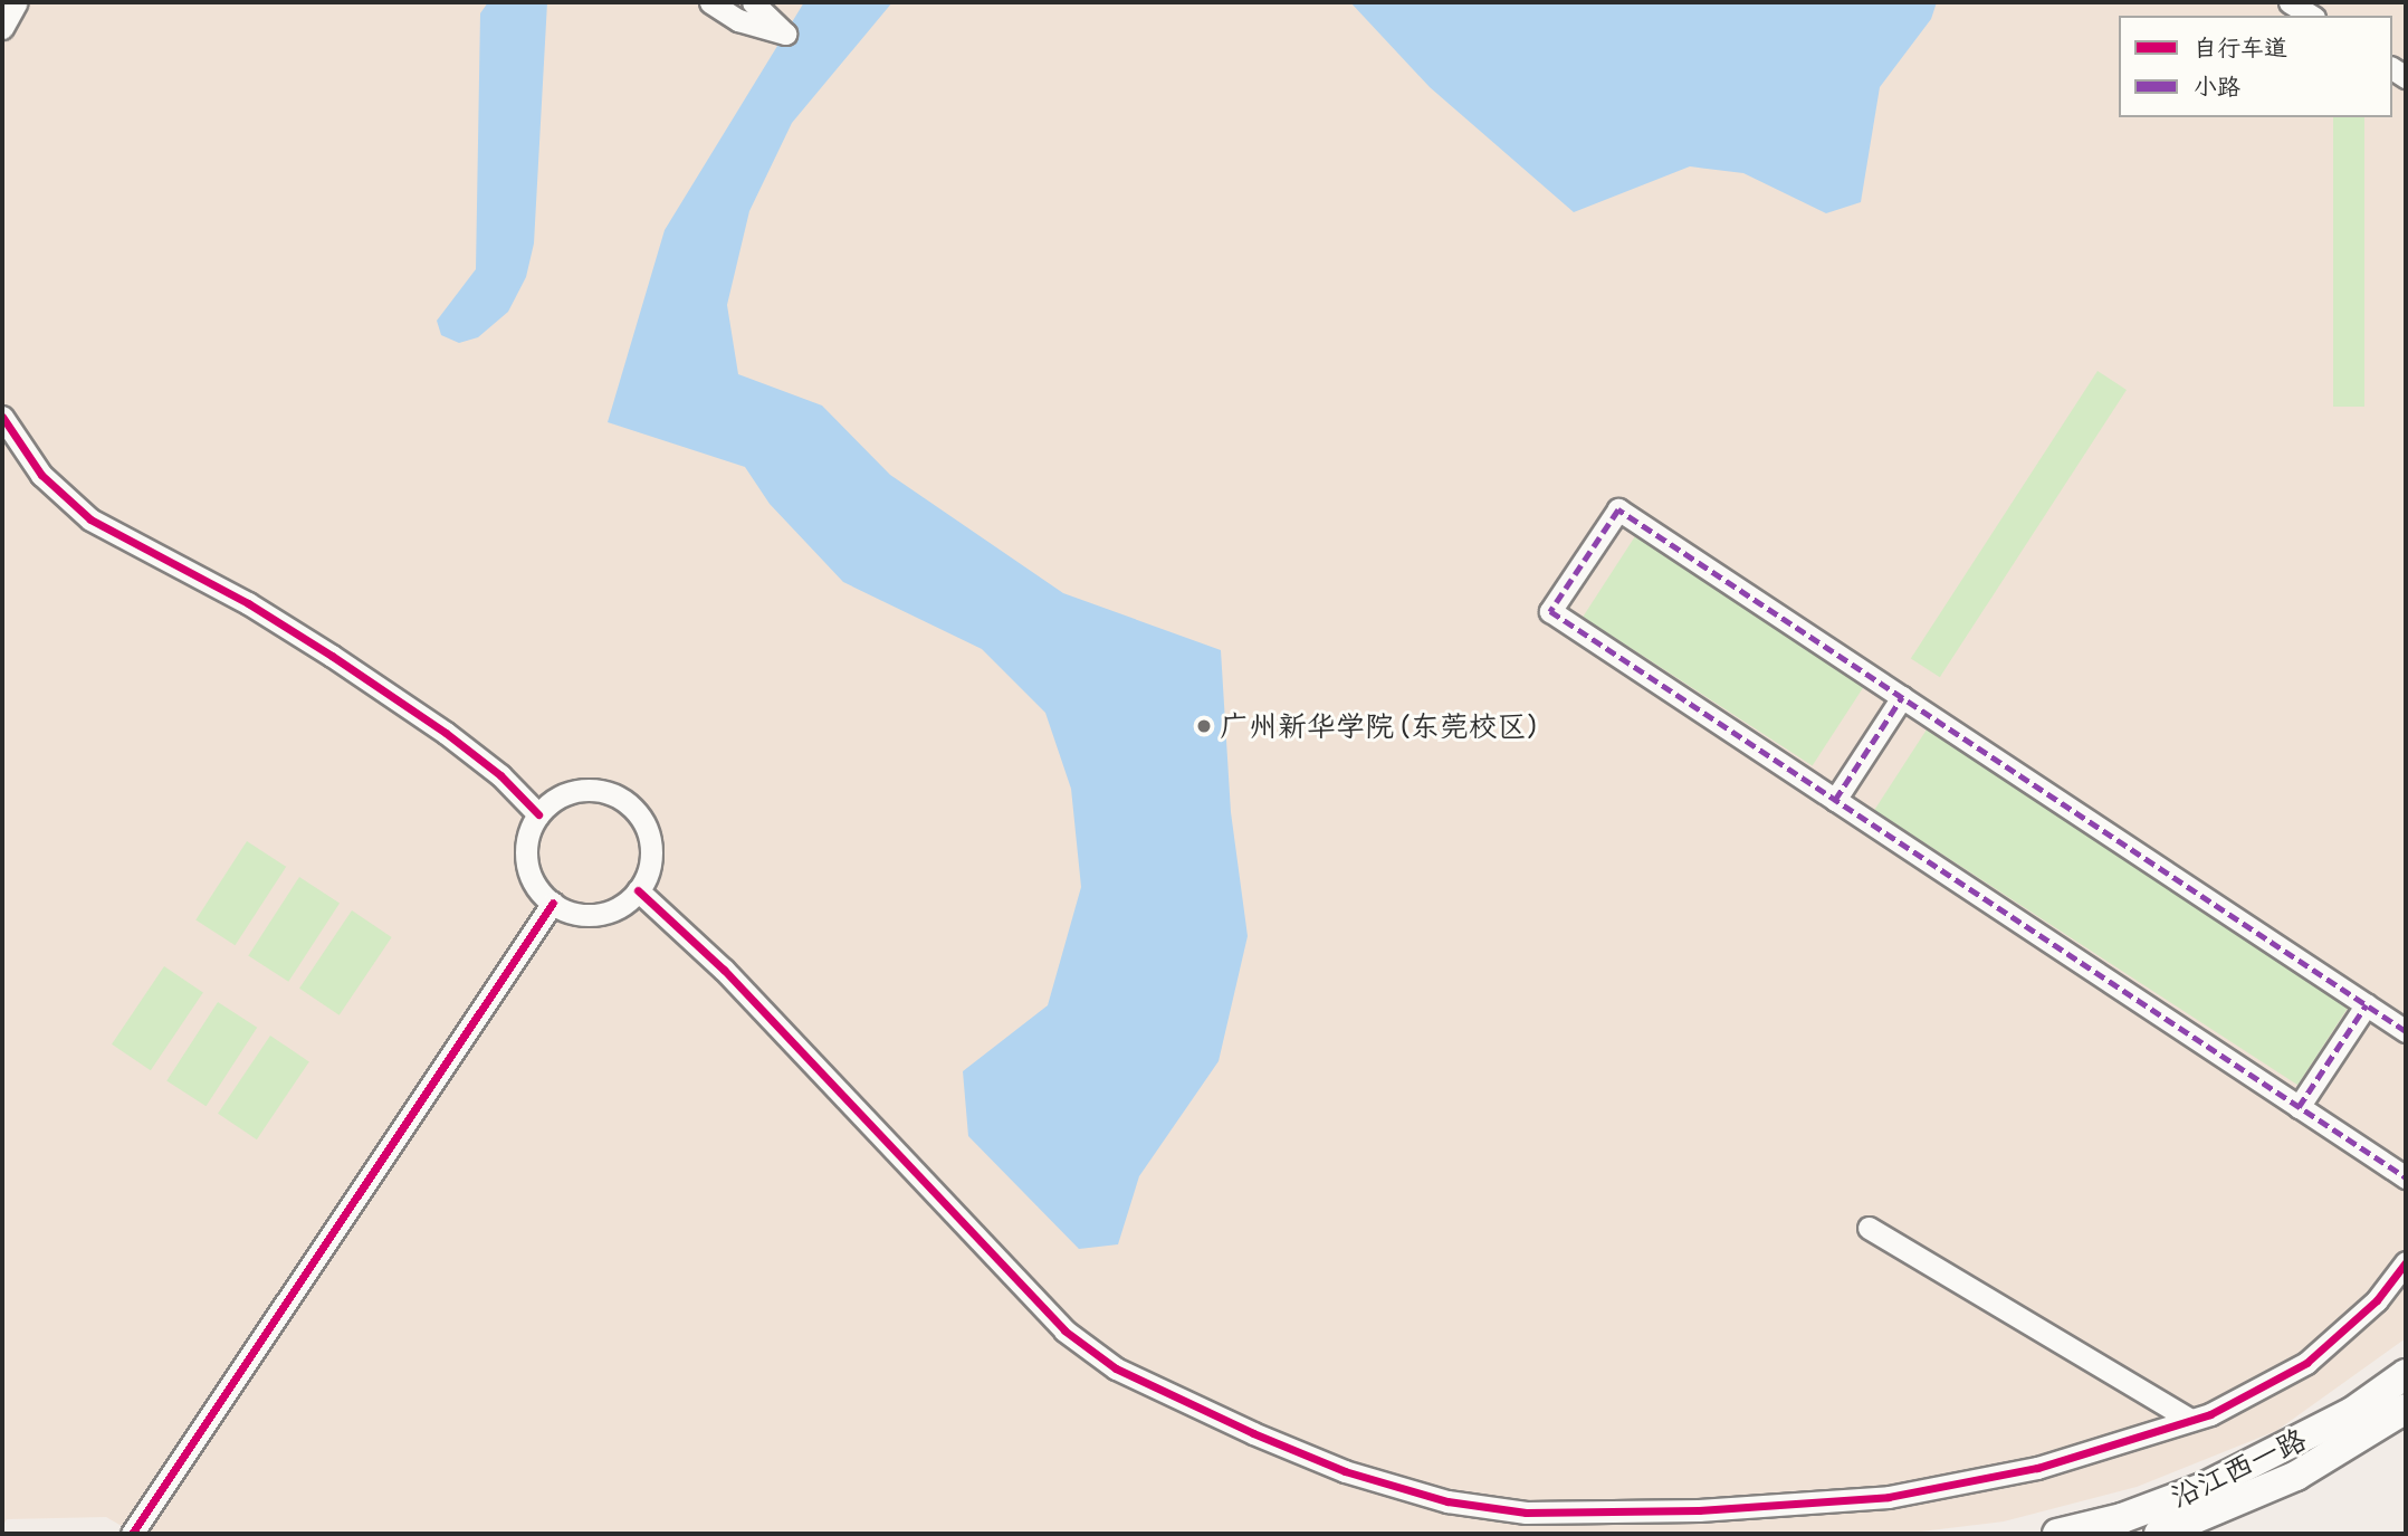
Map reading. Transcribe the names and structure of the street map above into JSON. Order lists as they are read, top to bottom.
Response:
{
  "streets": {
    "street": ["沿江西一路"]
  },
  "places": ["广州新华学院 (东莞校区)"],
  "legend": ["自行车道", "小路"]
}
